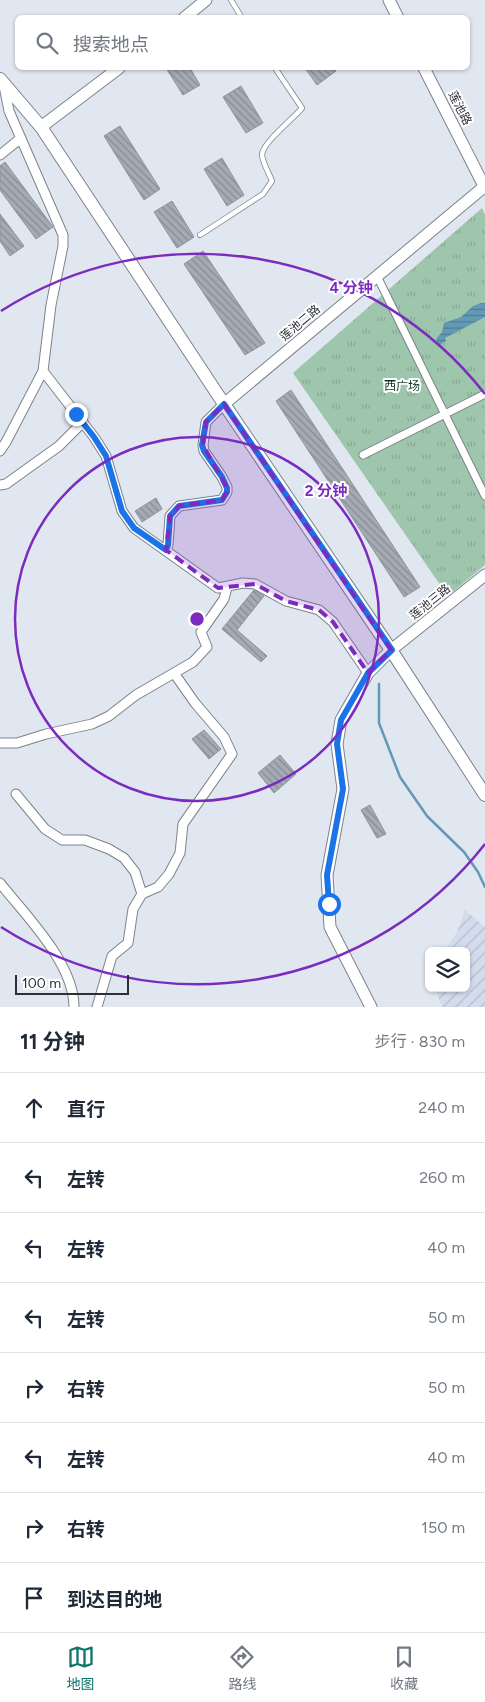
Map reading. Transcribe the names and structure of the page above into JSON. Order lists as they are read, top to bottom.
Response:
{
  "streets": {
    "street": ["莲池路", "莲池二路", "莲池三路"]
  },
  "crossings": [
    ["莲池路", "莲池二路"]
  ],
  "parks": ["西广场"],
  "scale_bar": "100 m",
  "page": {
    "search": "搜索地点",
    "scale": "100 m",
    "heading": ["11 分钟", "步行 · 830 m"],
    "list": [
      ["直行", "240 m"],
      ["左转", "260 m"],
      ["左转", "40 m"],
      ["左转", "50 m"],
      ["右转", "50 m"],
      ["左转", "40 m"],
      ["右转", "150 m"],
      "到达目的地"
    ],
    "nav": ["地图", "路线", "收藏"]
  },
  "rings": ["4 分钟", "2 分钟"]
}
